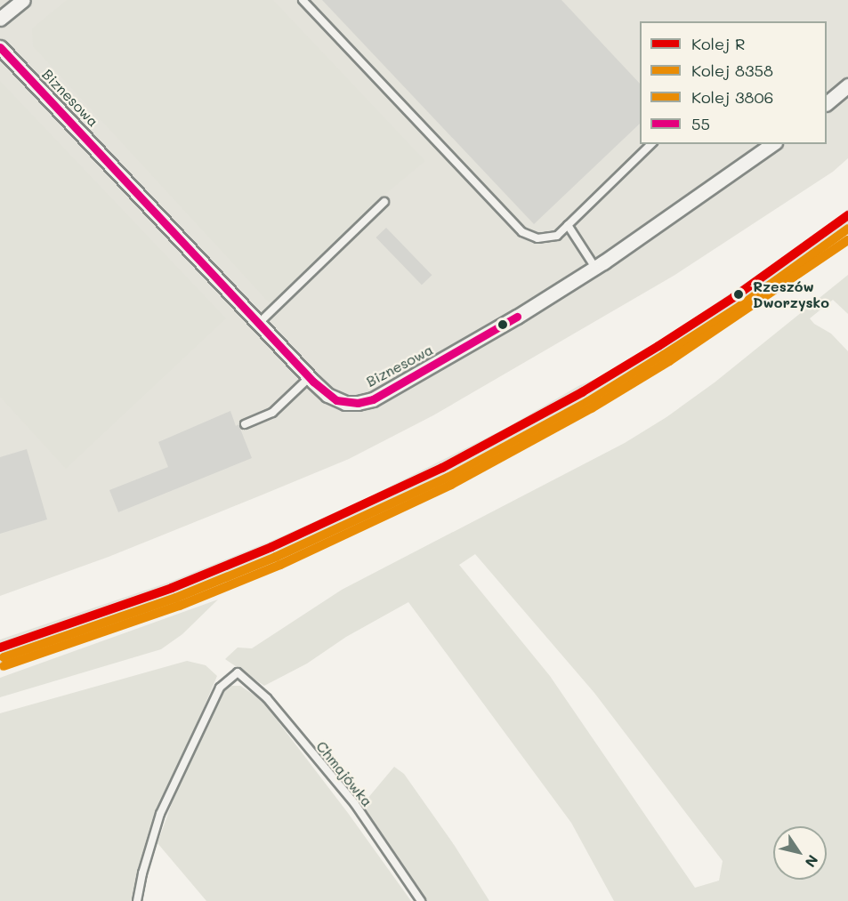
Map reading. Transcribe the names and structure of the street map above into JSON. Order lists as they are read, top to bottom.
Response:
{
  "streets": {
    "street": ["Biznesowa"],
    "lane": ["Chmajówka"]
  },
  "places": ["Rzeszów Dworzysko"],
  "lines": [
    "transit line 55",
    "rail line R",
    "rail line 8358",
    "rail line 3806"
  ],
  "legend": [
    "Kolej R",
    "Kolej 8358",
    "Kolej 3806",
    "55"
  ],
  "north": "bottom right"
}
